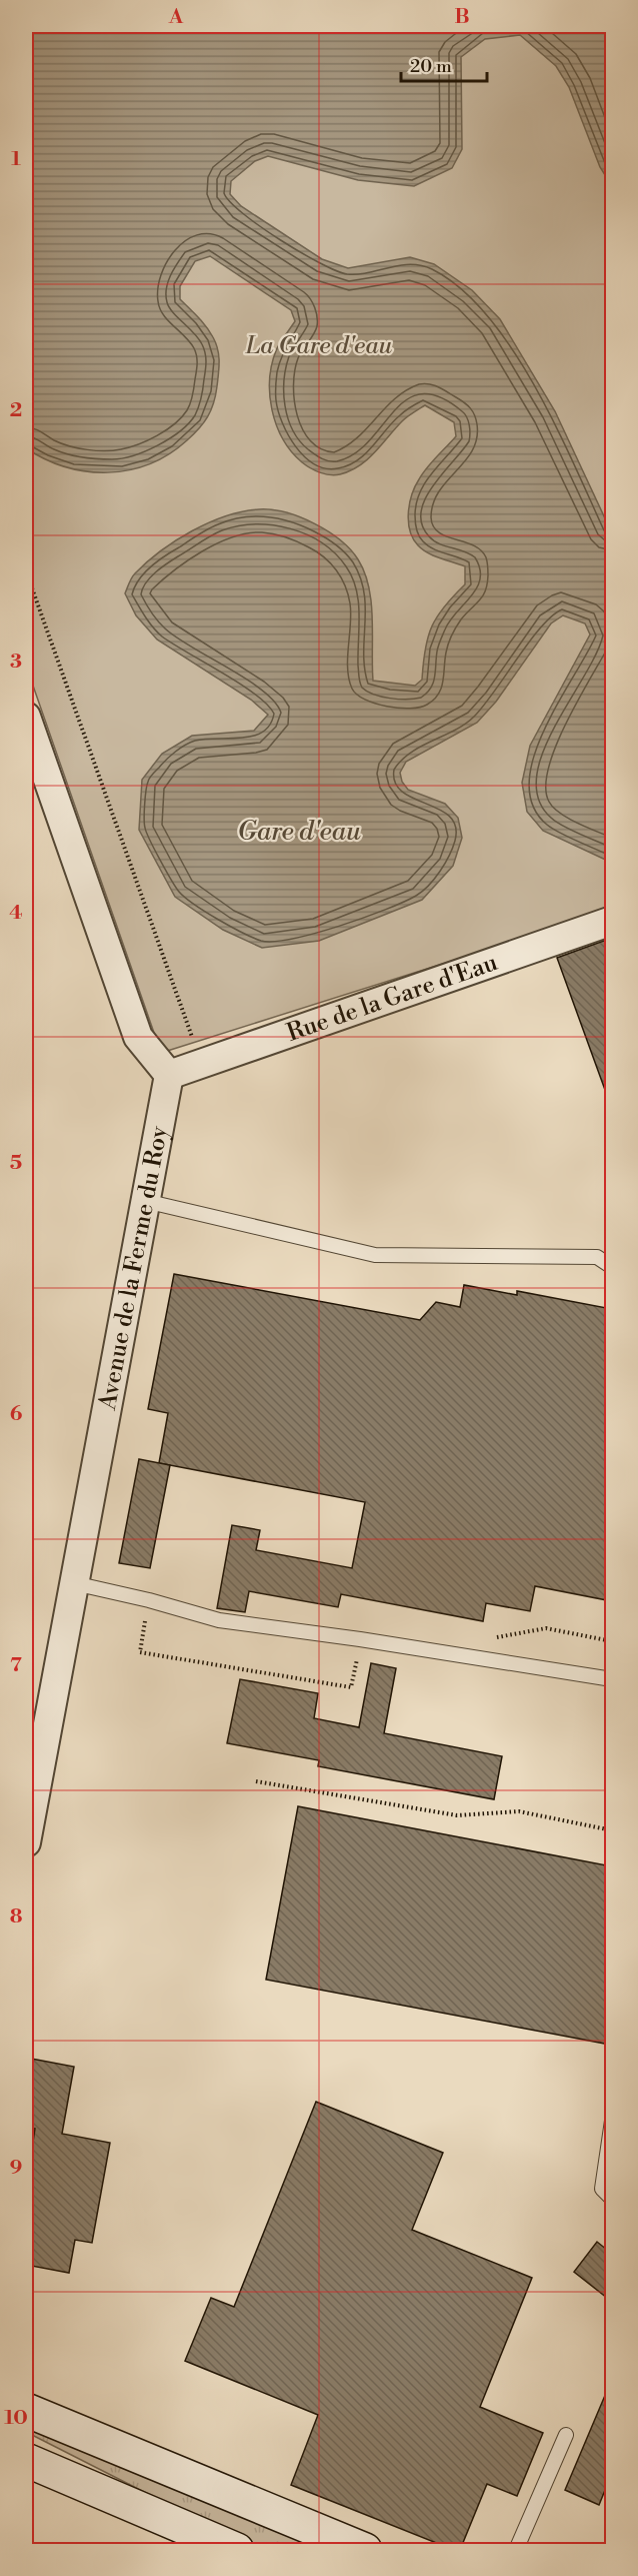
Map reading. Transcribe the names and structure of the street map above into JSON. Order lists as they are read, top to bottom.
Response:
{
  "streets": {
    "street": ["Rue de la Gare d'Eau", "Avenue de la Ferme du Roy"]
  },
  "crossings": [
    ["Rue de la Gare d'Eau", "Avenue de la Ferme du Roy"]
  ],
  "water": ["Gare d'eau"],
  "parks": ["La Gare d'eau"],
  "scale_bar": "20 m",
  "grid": {
    "columns": ["A", "B"],
    "rows": [
      "1",
      "2",
      "3",
      "4",
      "5",
      "6",
      "7",
      "8",
      "9",
      "10"
    ]
  }
}
